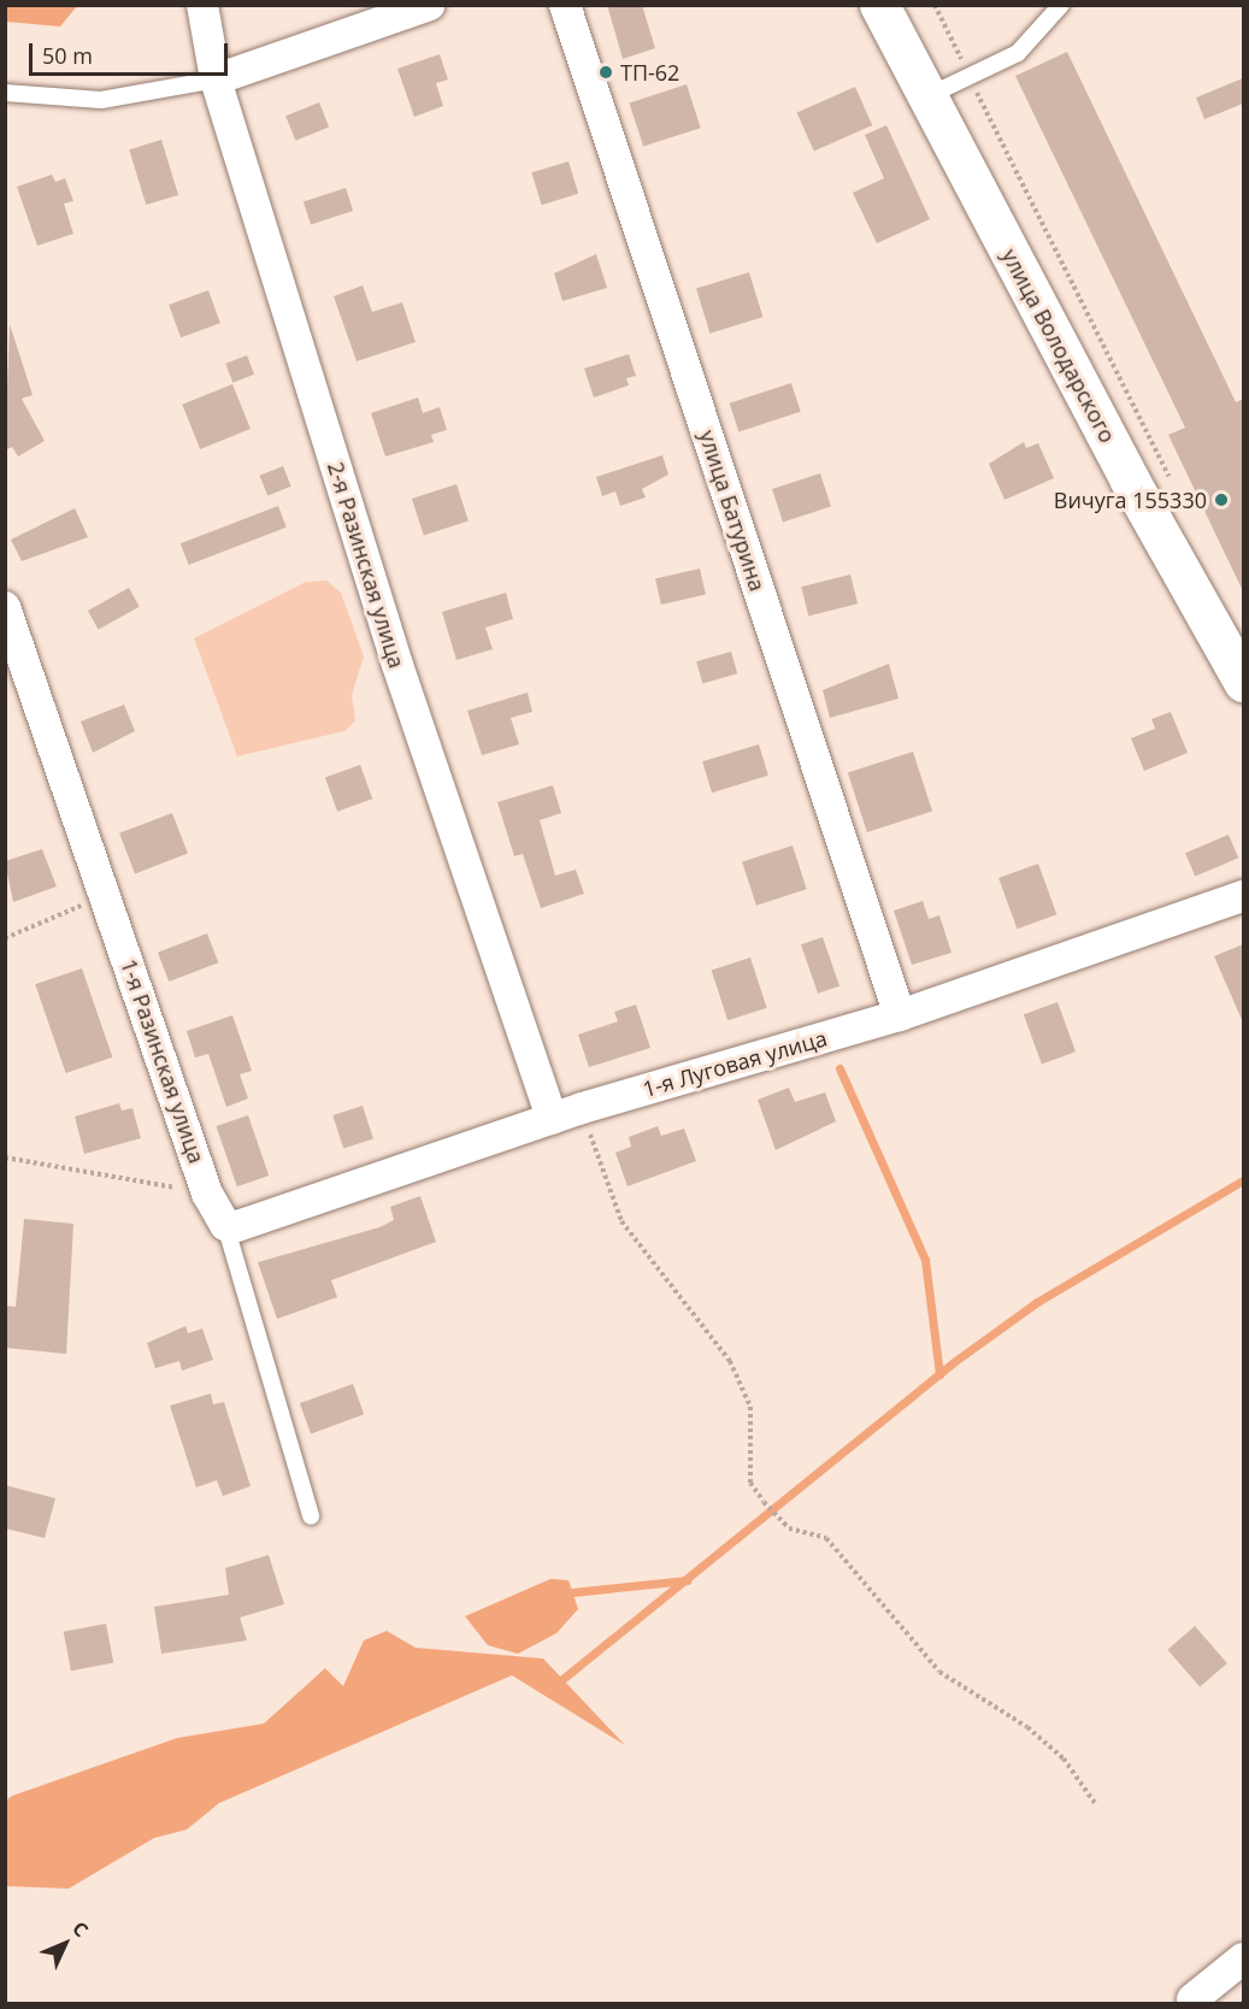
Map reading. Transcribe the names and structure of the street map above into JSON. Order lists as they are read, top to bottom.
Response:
{
  "streets": {
    "main road": ["улица Володарского"],
    "street": [
      "улица Батурина",
      "2-я Разинская улица",
      "1-я Разинская улица",
      "1-я Луговая улица"
    ]
  },
  "crossings": [
    ["улица Батурина", "1-я Луговая улица"],
    ["2-я Разинская улица", "1-я Луговая улица"],
    ["1-я Разинская улица", "1-я Луговая улица"]
  ],
  "places": ["ТП-62", "Вичуга 155330"],
  "scale_bar": "50 m",
  "north": "top right"
}
